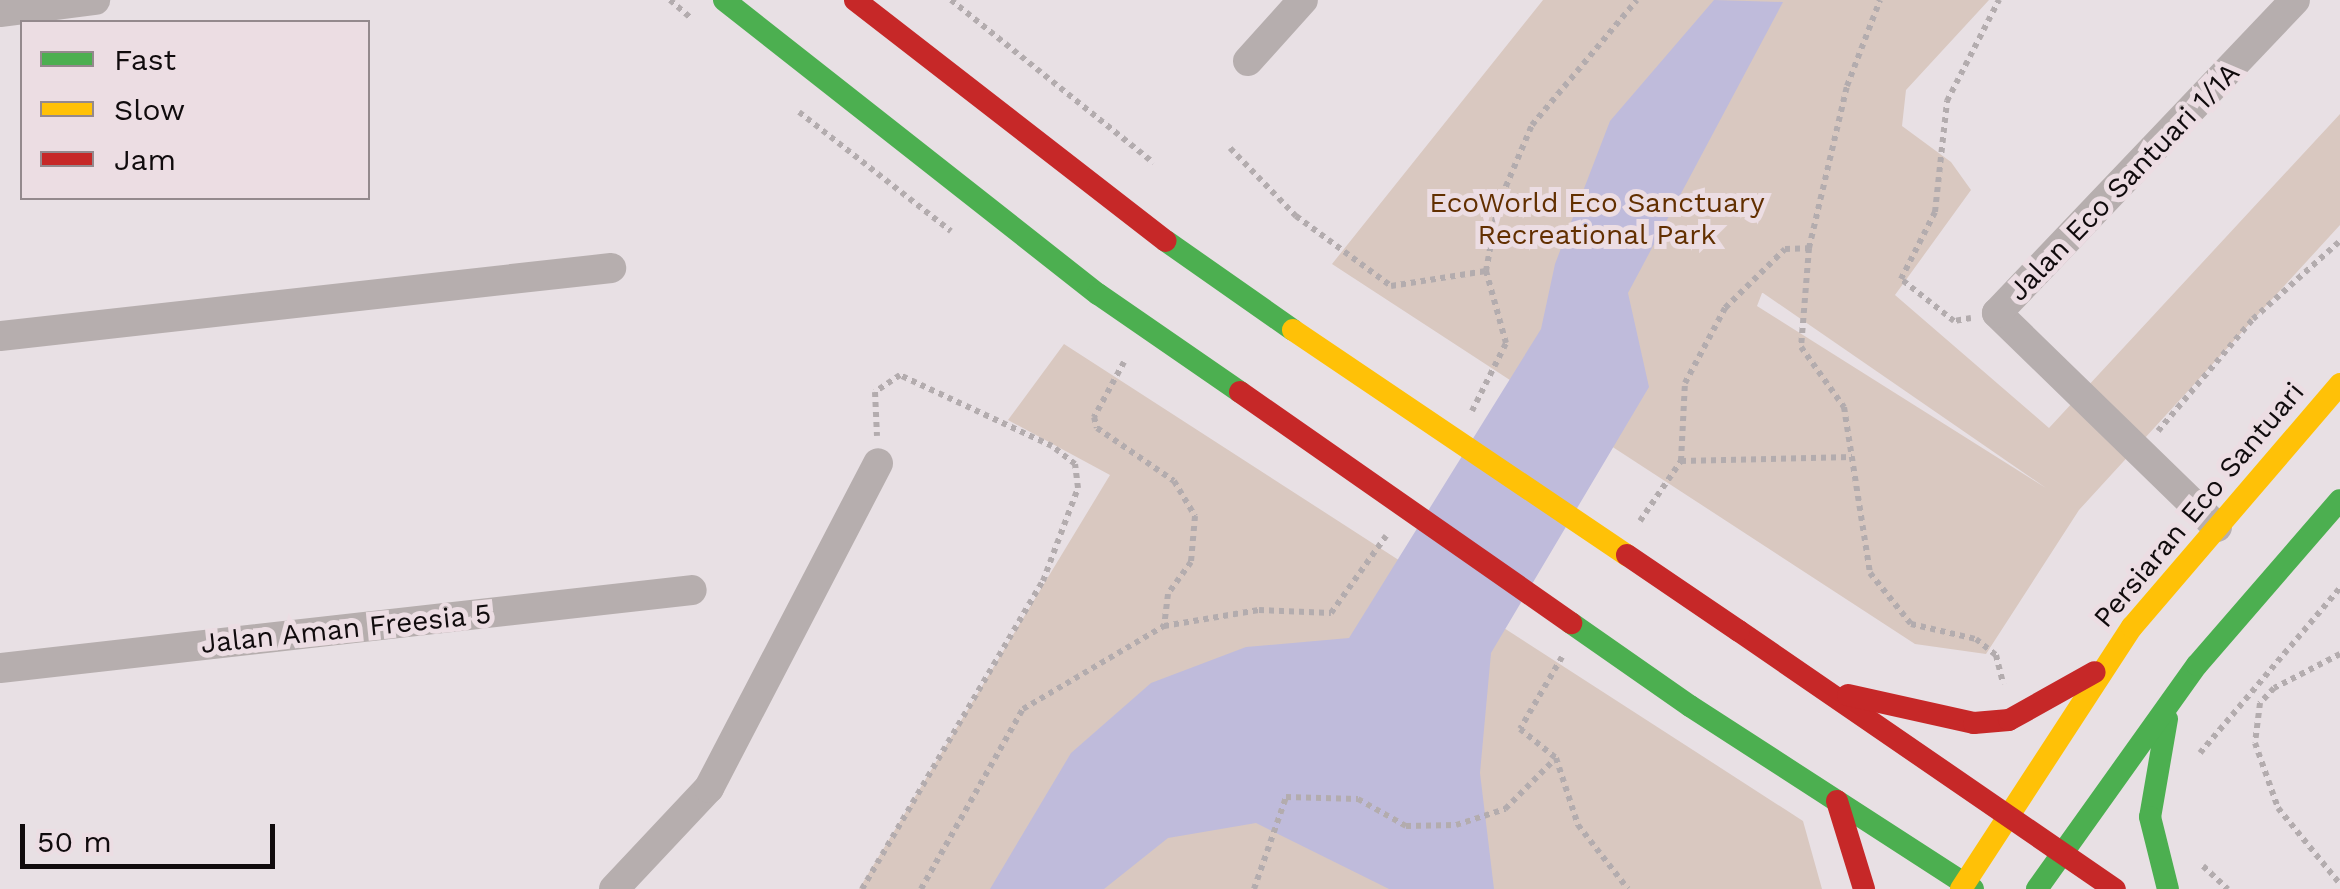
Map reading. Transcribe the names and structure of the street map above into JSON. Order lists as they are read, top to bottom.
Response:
{
  "streets": {
    "main road": ["Persiaran Eco Santuari"],
    "street": ["Jalan Eco Santuari 1/1A", "Jalan Aman Freesia 5"]
  },
  "crossings": [
    ["Jalan Eco Santuari 1/1A", "Persiaran Eco Santuari"]
  ],
  "parks": ["EcoWorld Eco Sanctuary Recreational Park"],
  "legend": ["Fast", "Slow", "Jam"],
  "scale_bar": "50 m"
}
